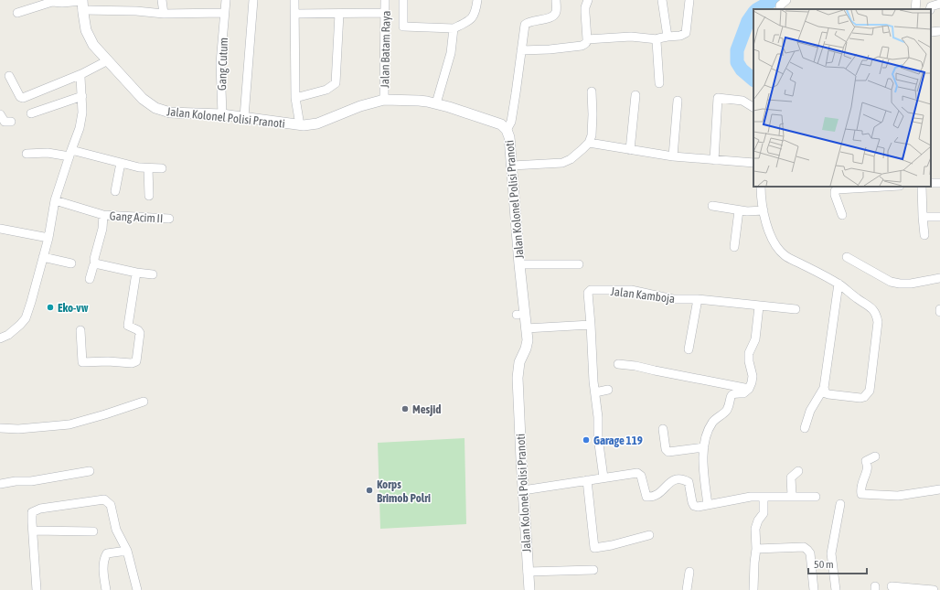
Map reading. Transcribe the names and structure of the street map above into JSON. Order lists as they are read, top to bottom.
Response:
{
  "streets": {
    "street": [
      "Jalan Batam Raya",
      "Gang Cutum",
      "Jalan Kolonel Polisi Pranoti",
      "Gang Acim II",
      "Jalan Kamboja"
    ]
  },
  "crossings": [
    ["Jalan Batam Raya", "Jalan Kolonel Polisi Pranoti"],
    ["Gang Cutum", "Jalan Kolonel Polisi Pranoti"]
  ],
  "places": [
    "Eko-vw",
    "Mesjid",
    "Garage 119",
    "Korps Brimob Polri"
  ],
  "scale_bar": "50 m"
}
